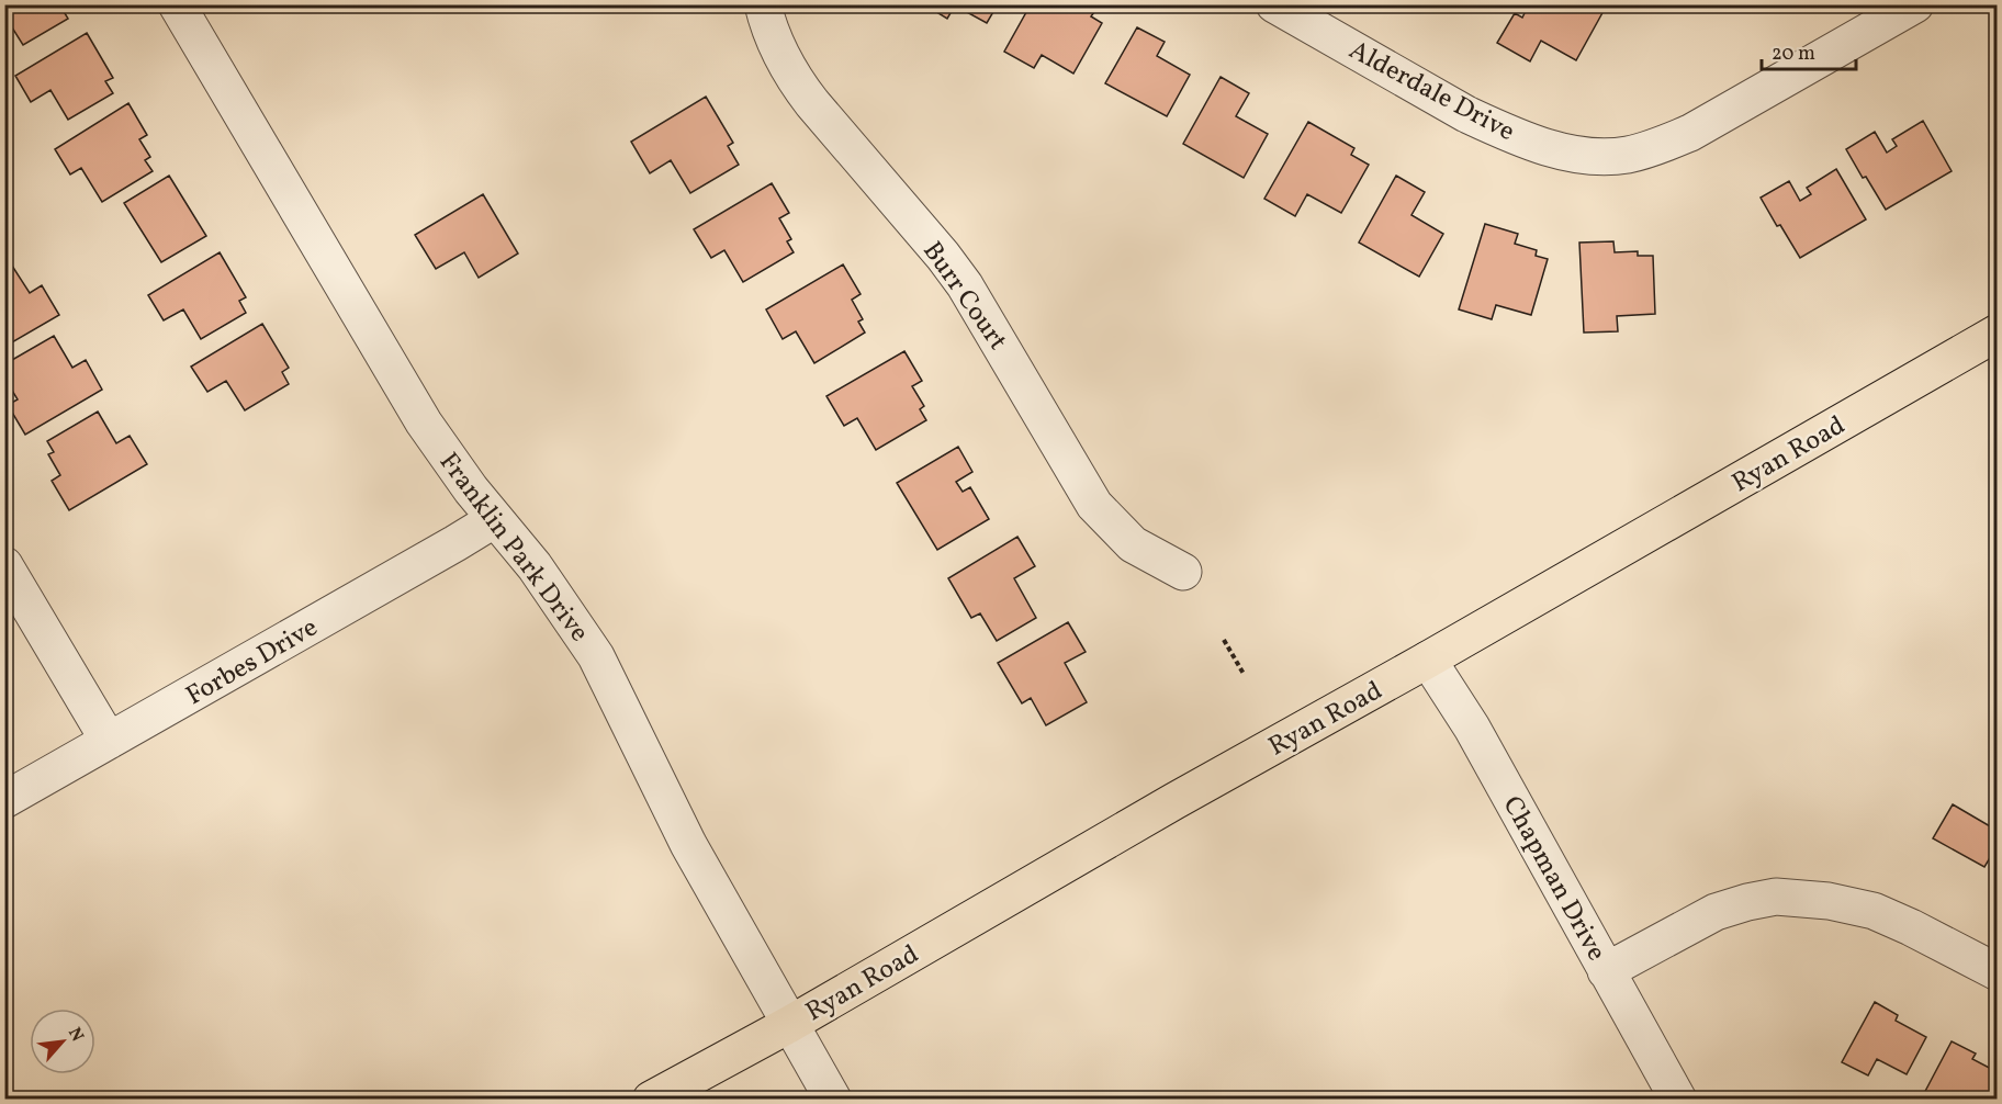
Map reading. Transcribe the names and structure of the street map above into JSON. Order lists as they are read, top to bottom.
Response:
{
  "streets": {
    "main road": ["Ryan Road"],
    "street": [
      "Alderdale Drive",
      "Burr Court",
      "Franklin Park Drive",
      "Forbes Drive",
      "Chapman Drive"
    ]
  },
  "crossings": [
    ["Ryan Road", "Franklin Park Drive"],
    ["Ryan Road", "Chapman Drive"],
    ["Franklin Park Drive", "Forbes Drive"]
  ],
  "scale_bar": "20 m",
  "north": "top right"
}
